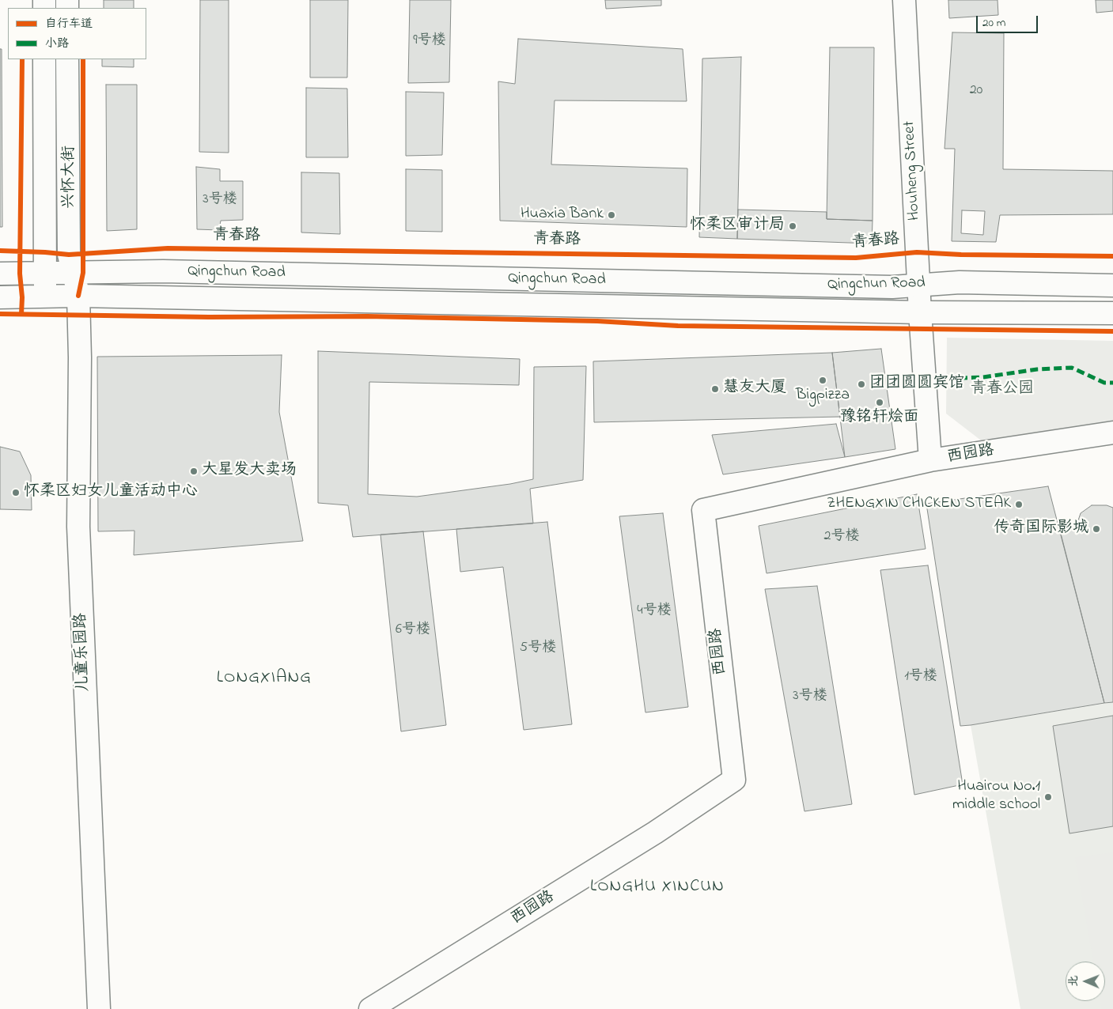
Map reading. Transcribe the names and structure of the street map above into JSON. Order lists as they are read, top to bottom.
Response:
{
  "streets": {
    "main road": [
      "Houheng Street",
      "兴怀大街",
      "Qingchun Road",
      "西园路",
      "儿童乐园路"
    ],
    "cycle path": ["青春路"]
  },
  "crossings": [
    ["Houheng Street", "Qingchun Road"],
    ["Houheng Street", "西园路"],
    ["兴怀大街", "Qingchun Road"],
    ["兴怀大街", "儿童乐园路"],
    ["Qingchun Road", "儿童乐园路"]
  ],
  "districts": ["LONGXIANG", "LONGHU XINCUN"],
  "parks": ["青春公园"],
  "places": [
    "Huaxia Bank",
    "怀柔区审计局",
    "Bigpizza",
    "团团圆圆宾馆",
    "慧友大厦",
    "豫铭轩烩面",
    "大星发大卖场",
    "怀柔区妇女儿童活动中心",
    "ZHENGXIN CHICKEN STEAK",
    "传奇国际影城",
    "Huairou No.1 middle school"
  ],
  "house_numbers": [
    "9号楼",
    "20",
    "3号楼",
    "2号楼",
    "4号楼",
    "6号楼",
    "5号楼",
    "1号楼",
    "3号楼"
  ],
  "legend": ["自行车道", "小路"],
  "scale_bar": "20 m",
  "north": "left"
}
